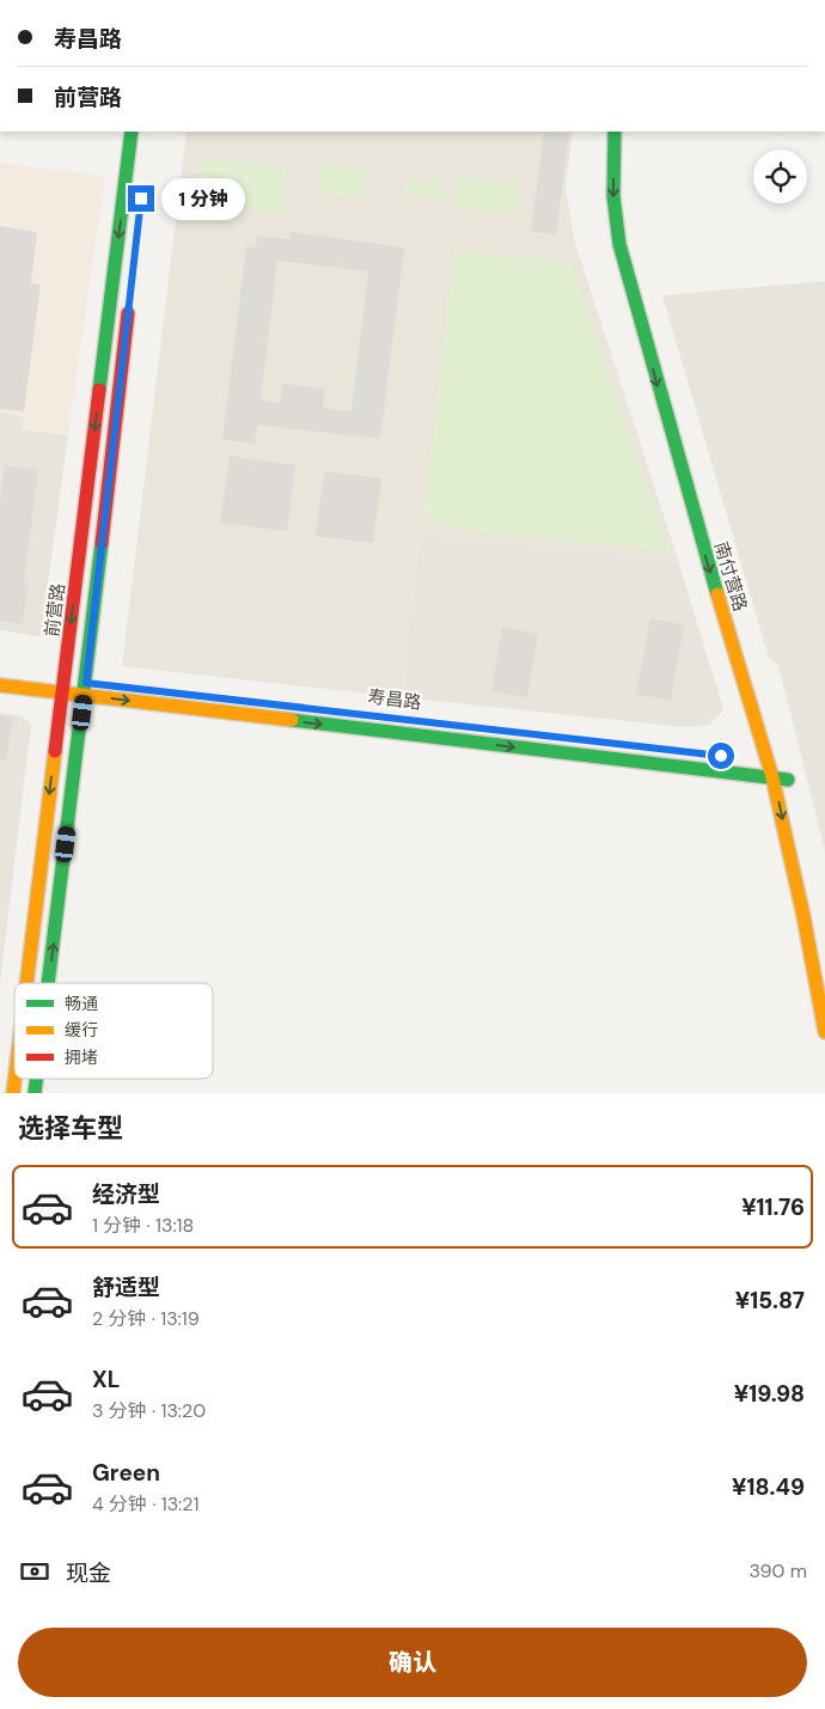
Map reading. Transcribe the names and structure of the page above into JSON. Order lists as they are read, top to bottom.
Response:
{
  "streets": {
    "street": ["南付营路", "前营路", "寿昌路"]
  },
  "crossings": [
    ["南付营路", "寿昌路"],
    ["前营路", "寿昌路"]
  ],
  "one_way": ["南付营路"],
  "legend": ["畅通", "缓行", "拥堵"],
  "page": {
    "banner": ["寿昌路", "前营路"],
    "bubble": "1 分钟",
    "heading": "选择车型",
    "list": [
      {
        "name": "经济型",
        "note": "1 分钟 · 13:18",
        "value": "¥11.76"
      },
      {
        "name": "舒适型",
        "note": "2 分钟 · 13:19",
        "value": "¥15.87"
      },
      {
        "name": "XL",
        "note": "3 分钟 · 13:20",
        "value": "¥19.98"
      },
      {
        "name": "Green",
        "note": "4 分钟 · 13:21",
        "value": "¥18.49"
      }
    ],
    "pay": ["现金", "390 m"],
    "buttons": "确认"
  }
}
